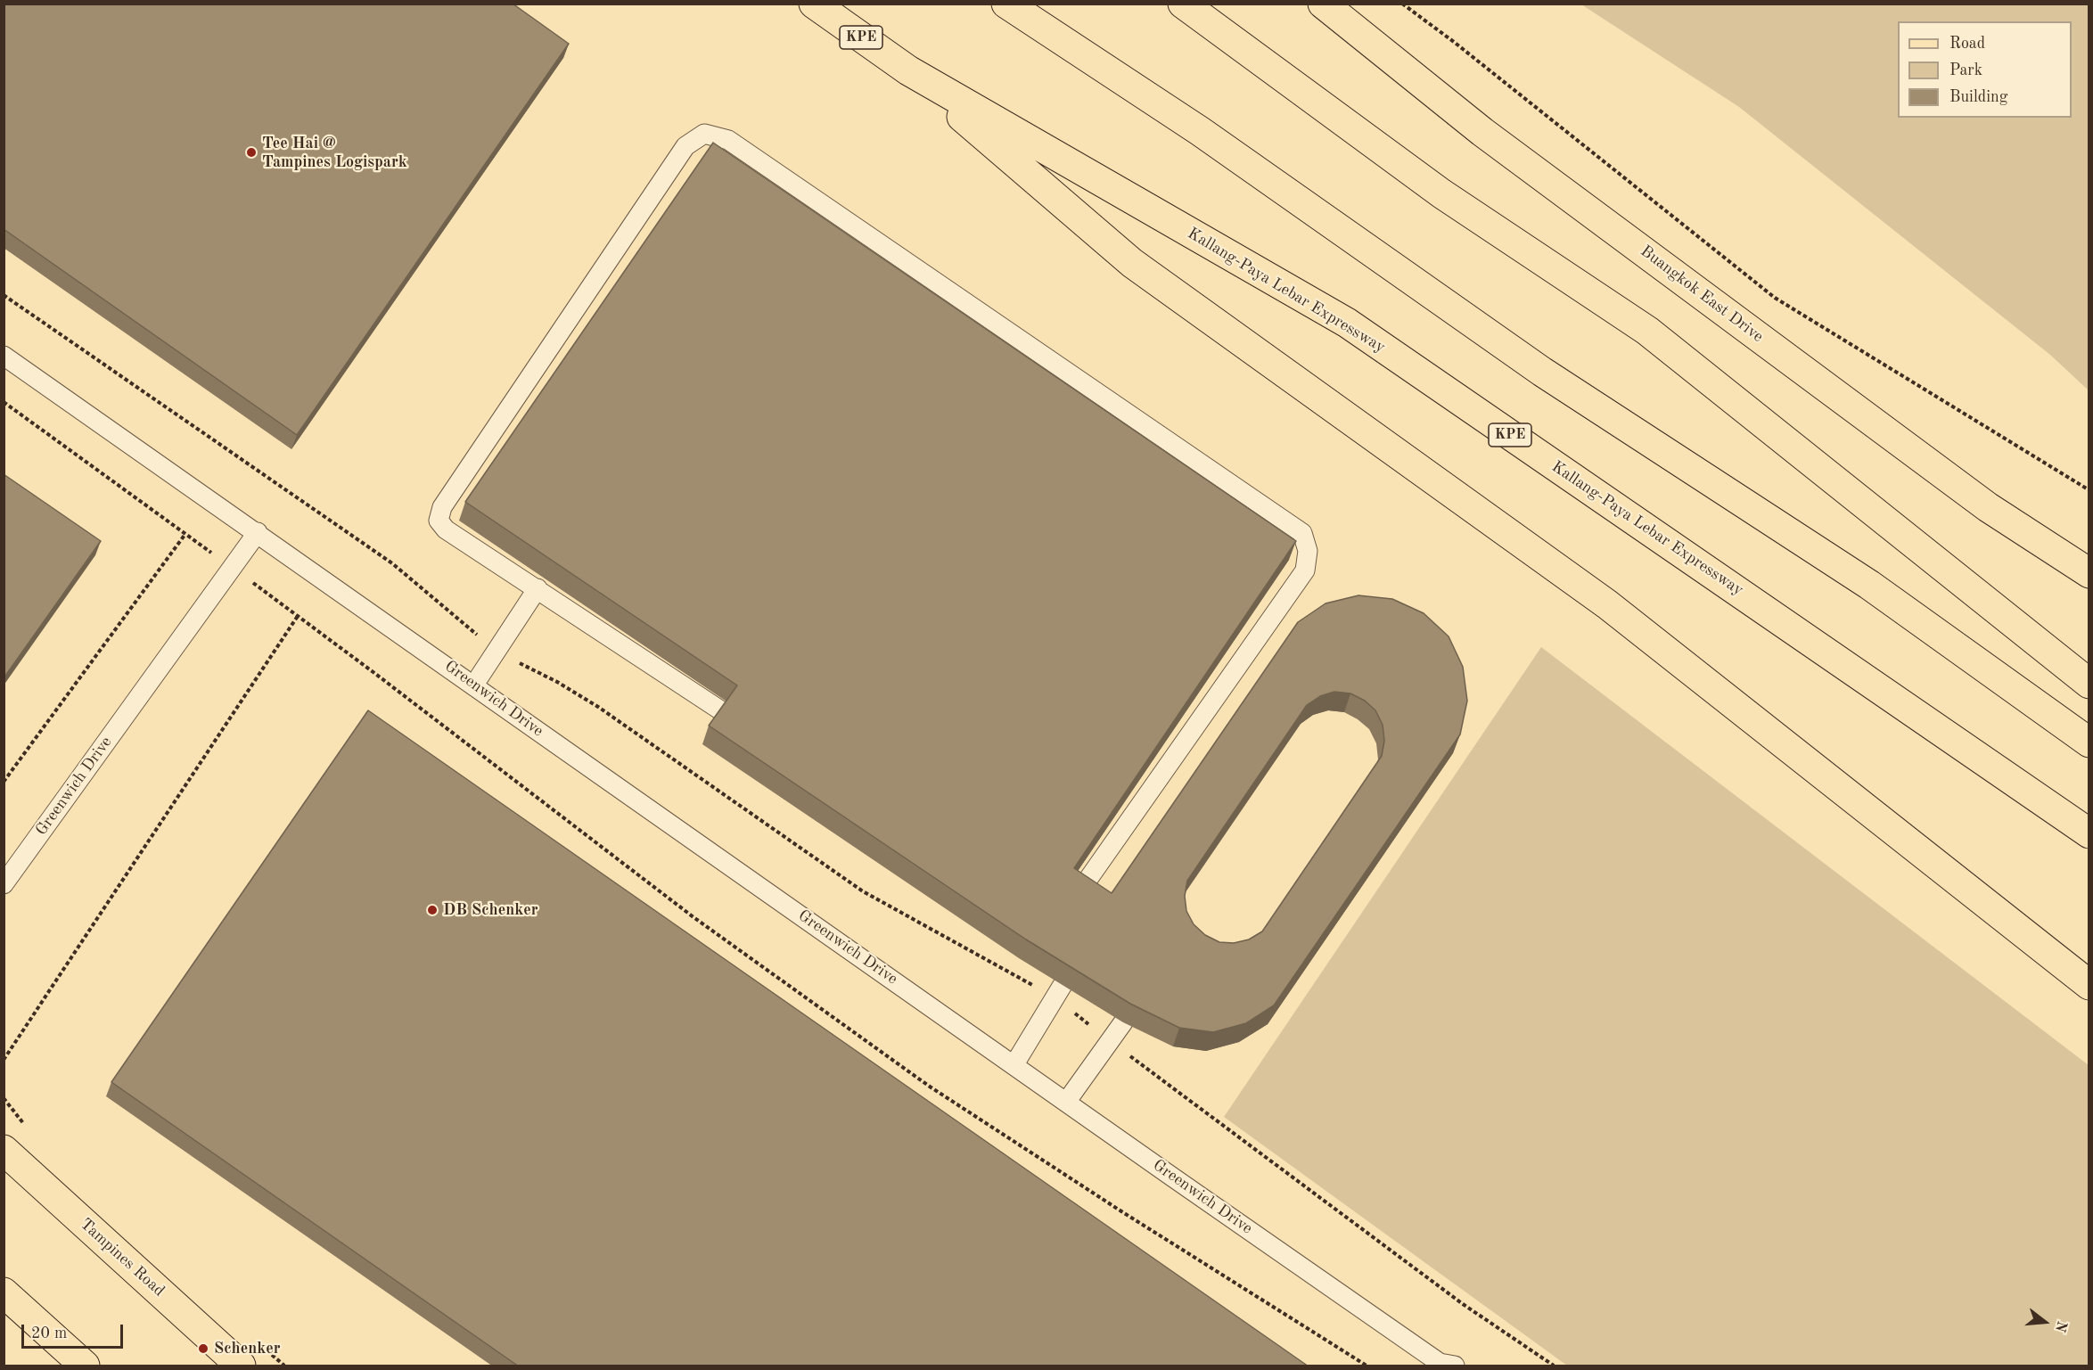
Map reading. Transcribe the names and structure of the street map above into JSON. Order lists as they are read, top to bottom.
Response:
{
  "streets": {
    "main road": [
      "KPE",
      "Kallang-Paya Lebar Expressway",
      "Buangkok East Drive",
      "Tampines Road"
    ],
    "lane": ["Greenwich Drive"]
  },
  "places": ["Tee Hai @ Tampines Logispark", "DB Schenker", "Schenker"],
  "legend": ["Road", "Park", "Building"],
  "scale_bar": "20 m",
  "north": "right"
}
